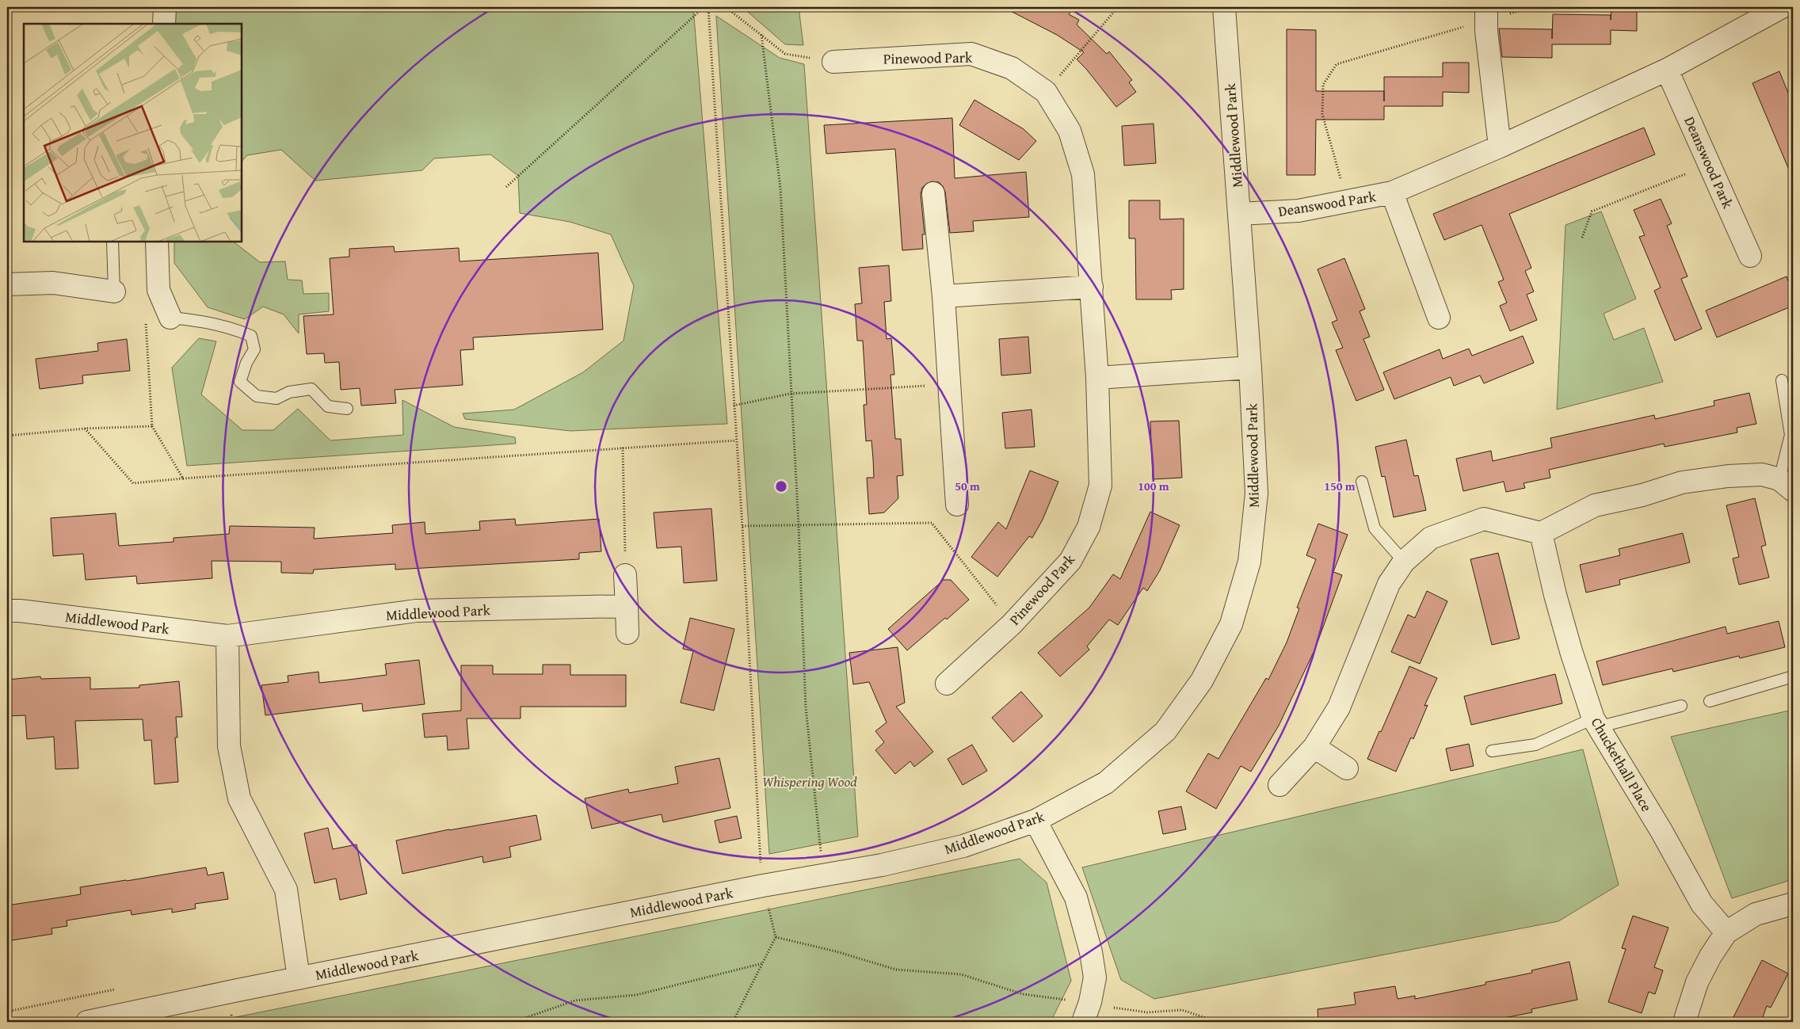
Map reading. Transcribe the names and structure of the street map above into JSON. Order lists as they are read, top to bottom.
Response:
{
  "streets": {
    "street": [
      "Pinewood Park",
      "Middlewood Park",
      "Deanswood Park",
      "Chuckethall Place"
    ]
  },
  "crossings": [
    ["Middlewood Park", "Deanswood Park"]
  ],
  "parks": ["Whispering Wood"],
  "rings": ["50 m", "100 m", "150 m"]
}
